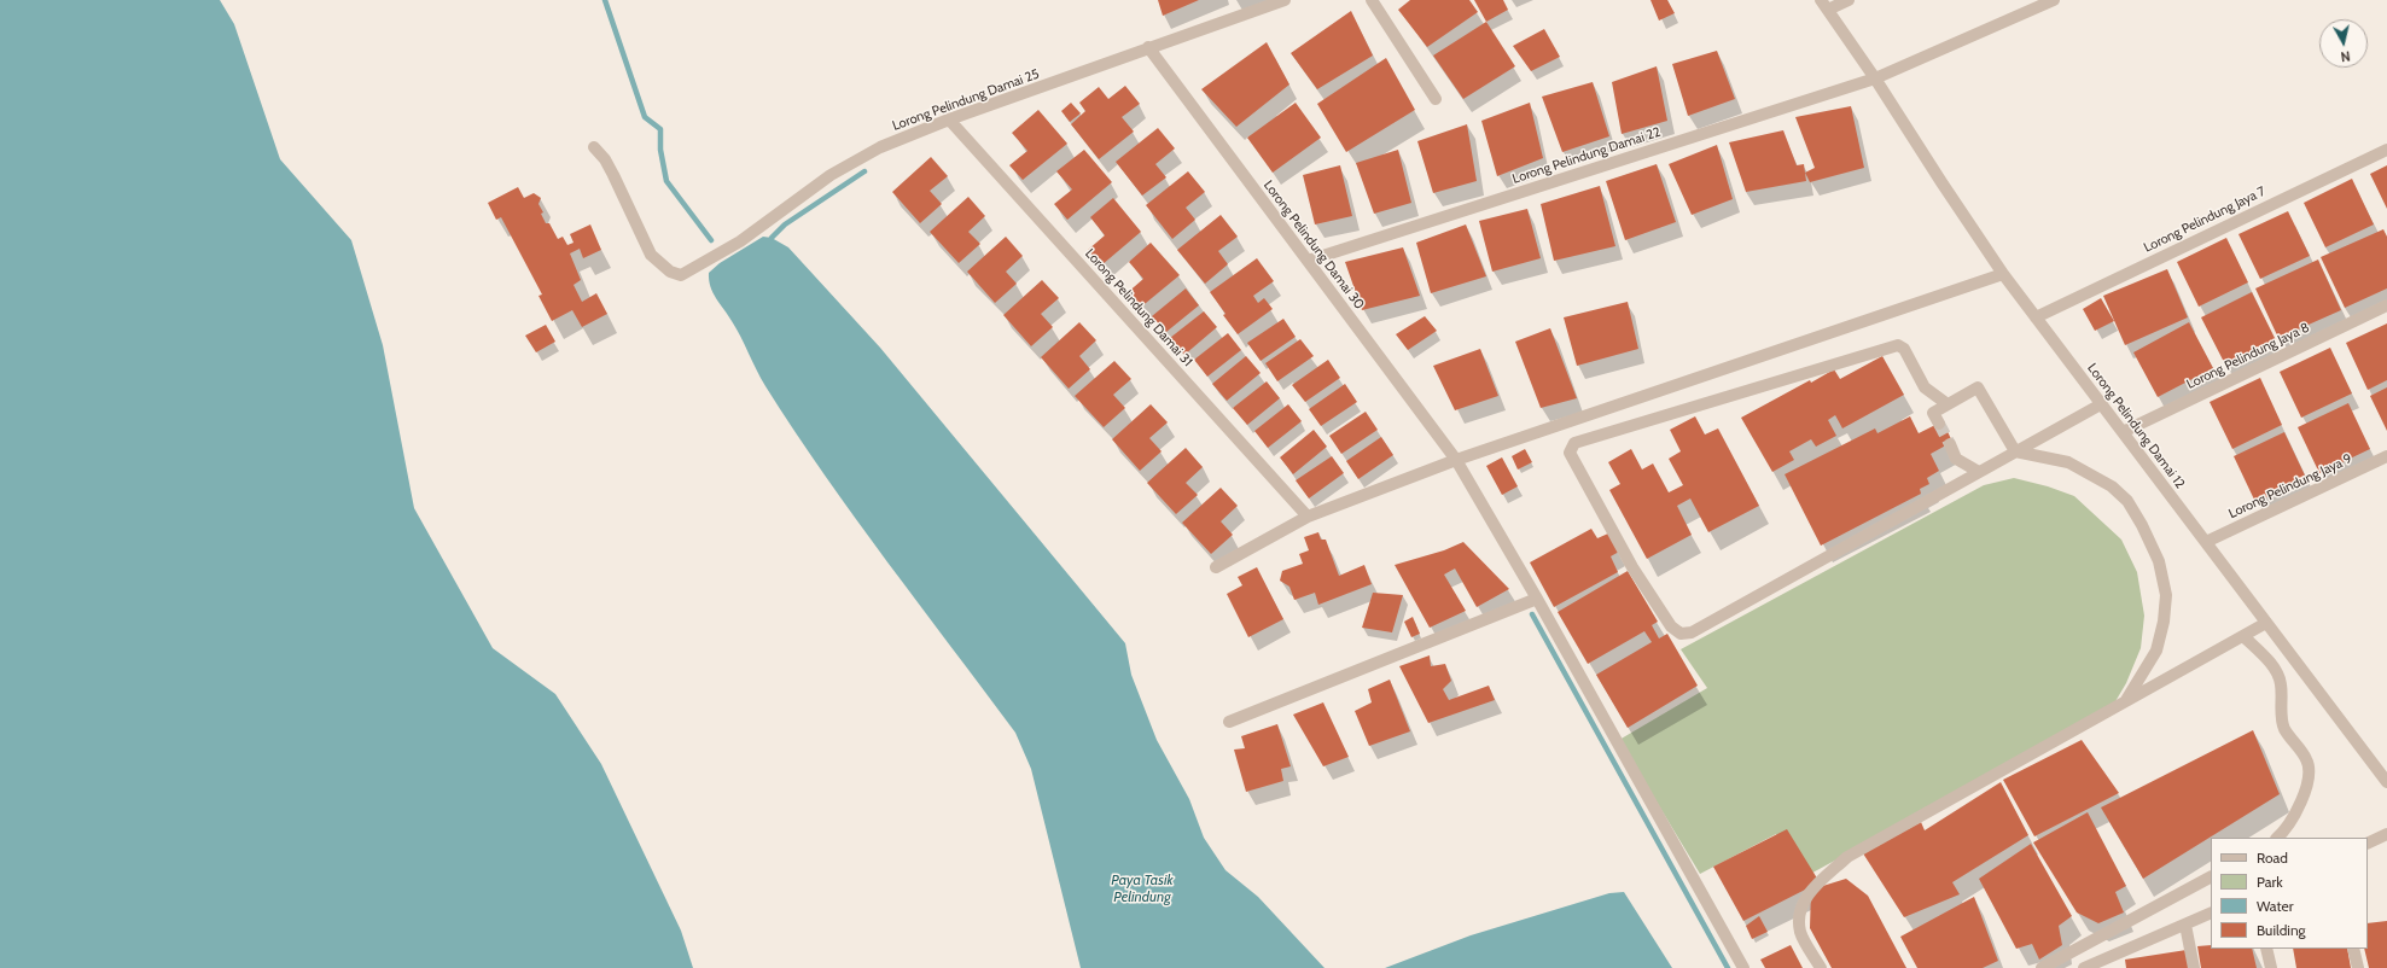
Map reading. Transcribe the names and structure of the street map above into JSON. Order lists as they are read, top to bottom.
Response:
{
  "streets": {
    "street": [
      "Lorong Pelindung Damai 25",
      "Lorong Pelindung Damai 22",
      "Lorong Pelindung Jaya 7",
      "Lorong Pelindung Damai 30",
      "Lorong Pelindung Damai 31",
      "Lorong Pelindung Jaya 8",
      "Lorong Pelindung Damai 12",
      "Lorong Pelindung Jaya 9"
    ]
  },
  "crossings": [
    ["Lorong Pelindung Damai 25", "Lorong Pelindung Damai 30"],
    ["Lorong Pelindung Damai 25", "Lorong Pelindung Damai 31"],
    ["Lorong Pelindung Damai 22", "Lorong Pelindung Damai 30"],
    ["Lorong Pelindung Damai 22", "Lorong Pelindung Damai 12"],
    ["Lorong Pelindung Jaya 7", "Lorong Pelindung Damai 12"],
    ["Lorong Pelindung Jaya 8", "Lorong Pelindung Damai 12"],
    ["Lorong Pelindung Damai 12", "Lorong Pelindung Jaya 9"]
  ],
  "water": ["Paya Tasik Pelindung"],
  "legend": [
    "Road",
    "Park",
    "Water",
    "Building"
  ],
  "north": "bottom"
}
